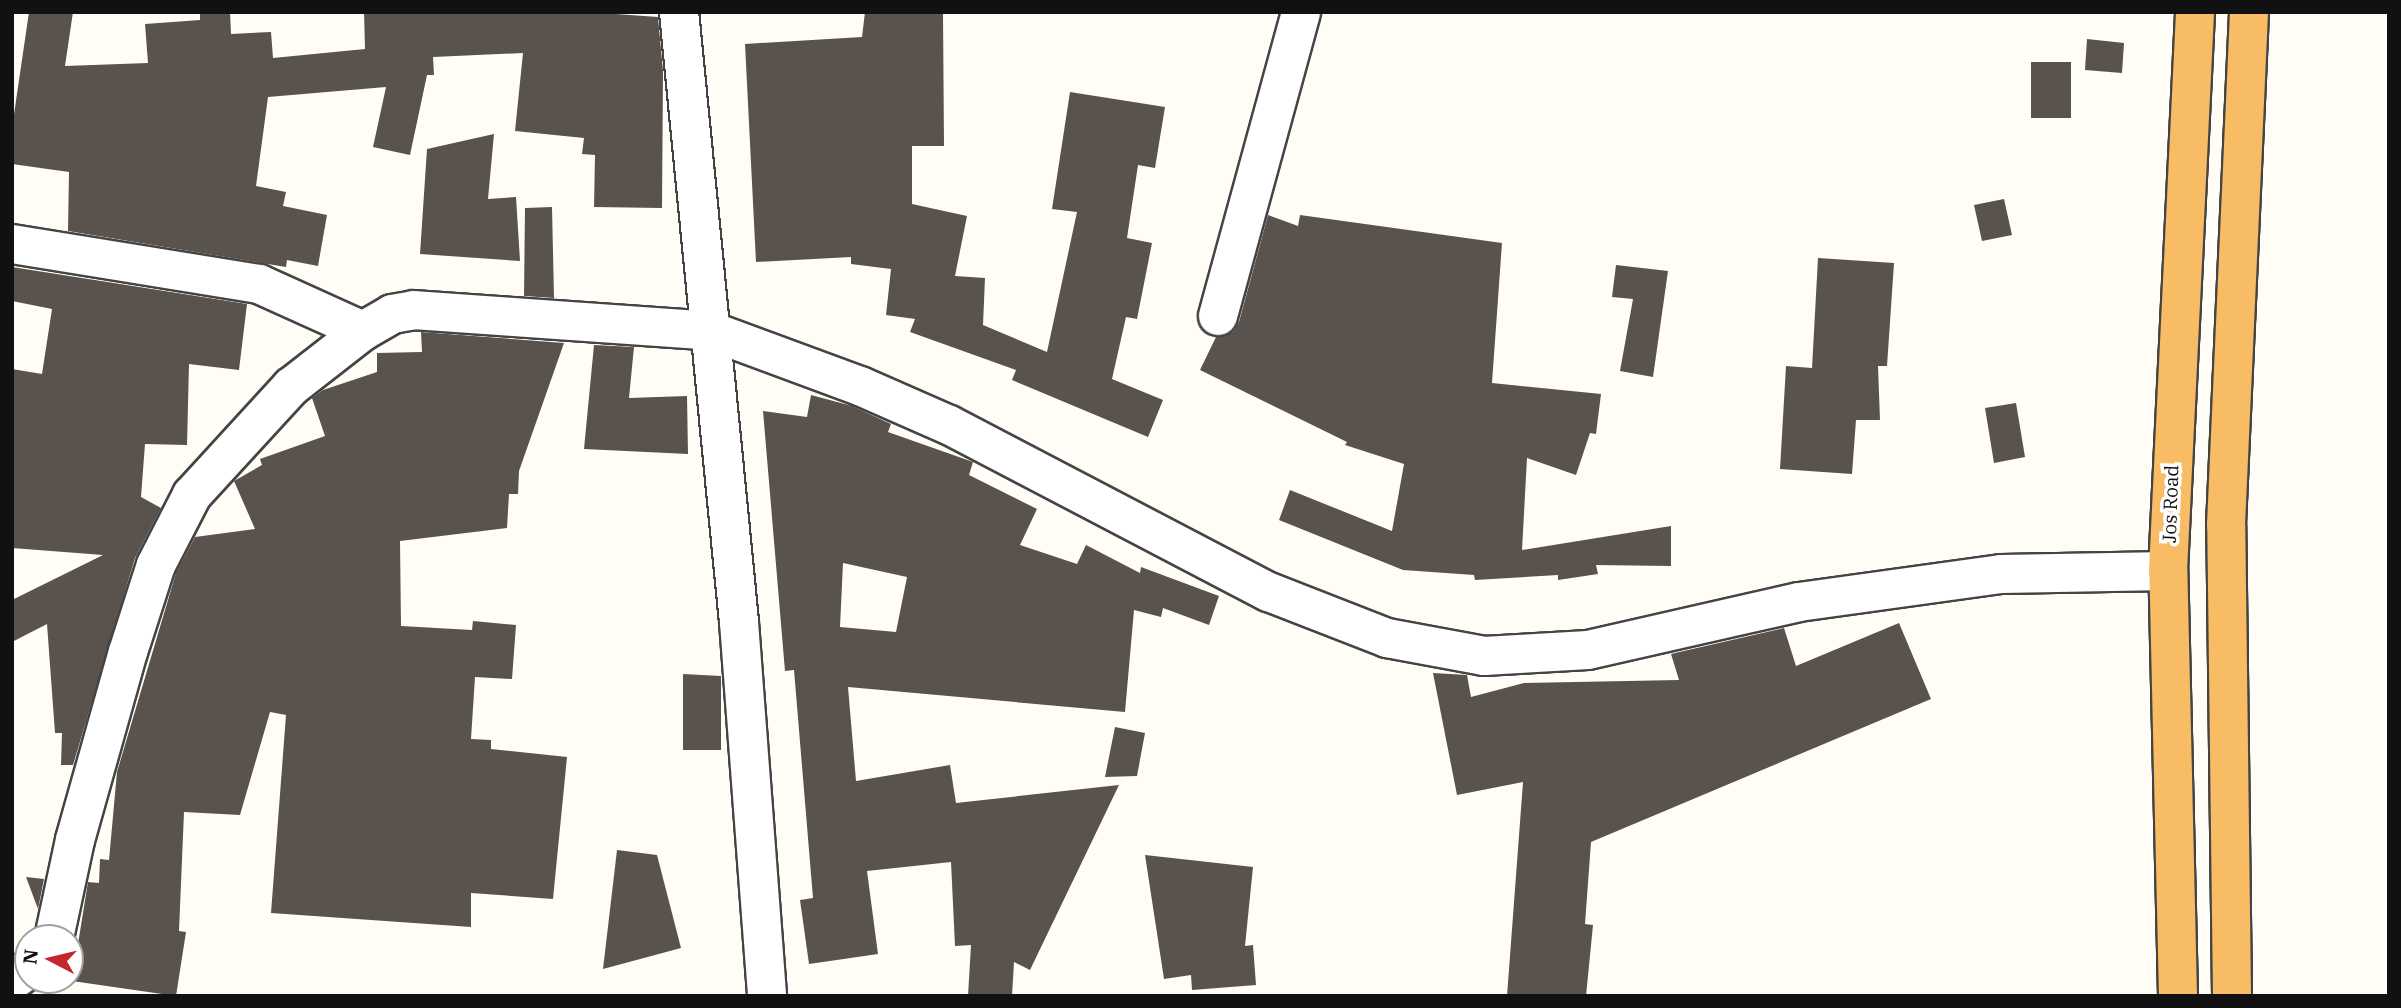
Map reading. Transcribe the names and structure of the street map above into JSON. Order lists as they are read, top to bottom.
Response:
{
  "streets": {
    "highway": ["Jos Road"]
  },
  "north": "left"
}
